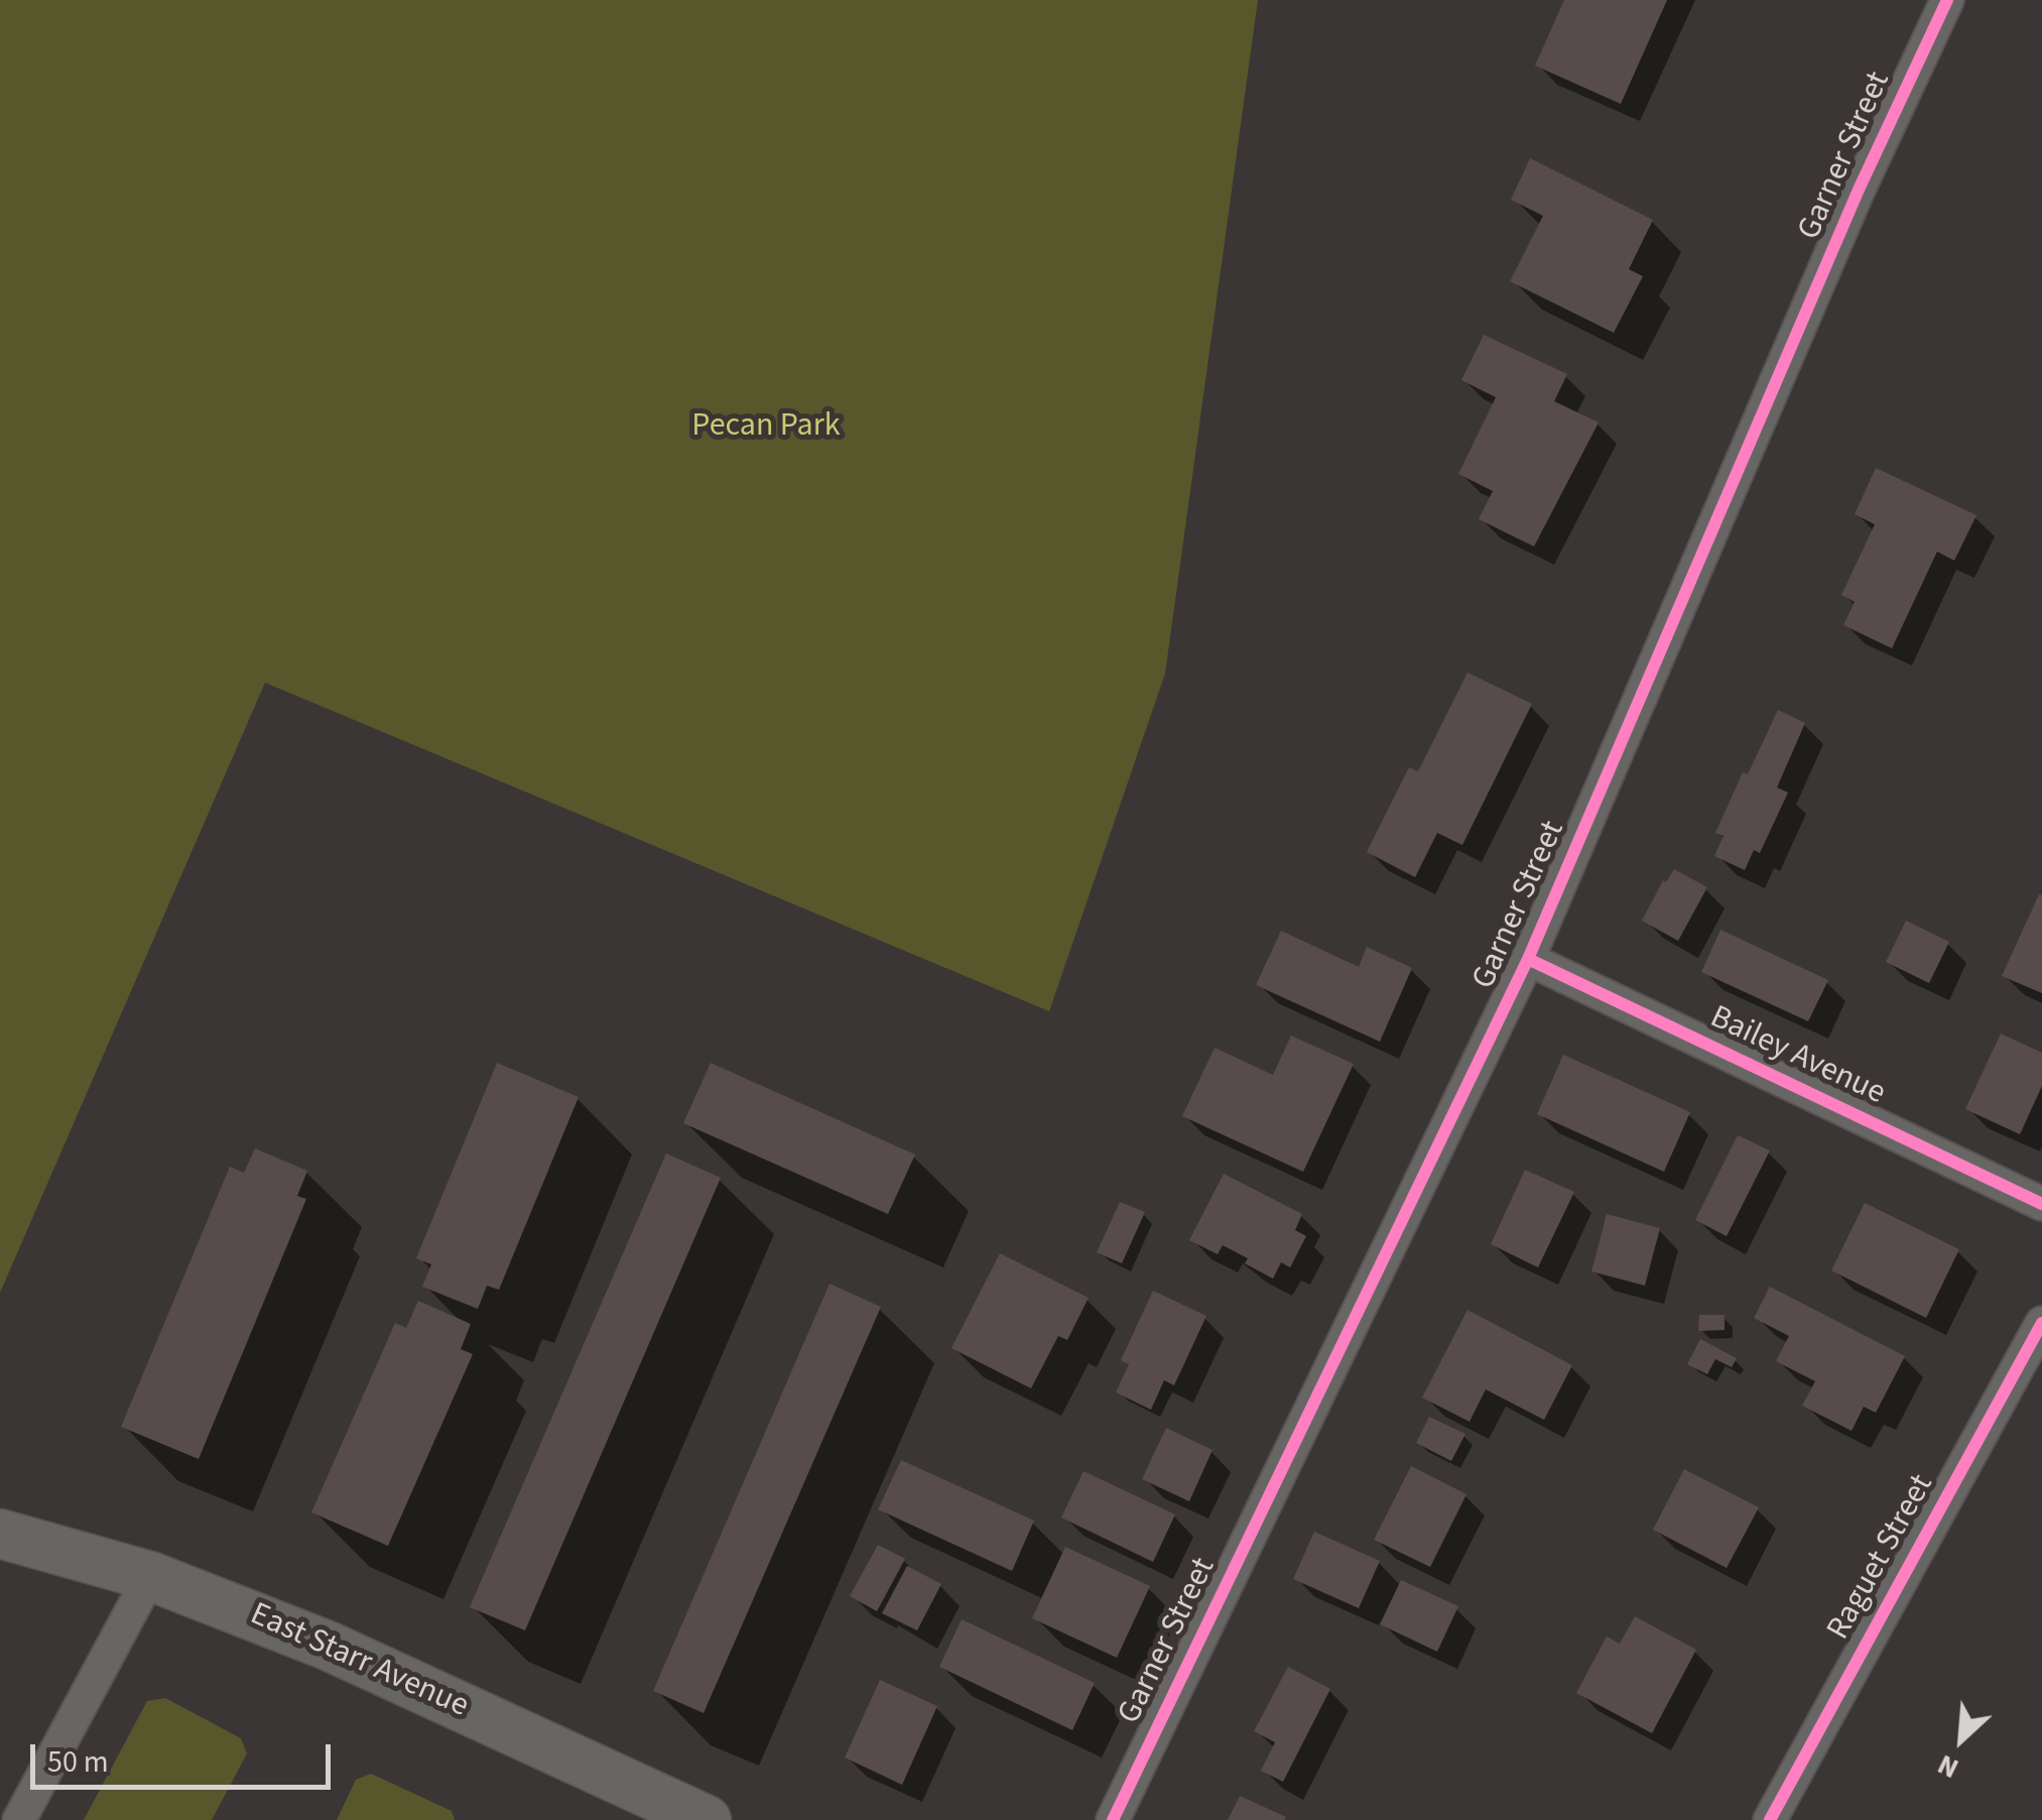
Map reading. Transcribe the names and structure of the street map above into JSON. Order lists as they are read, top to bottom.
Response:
{
  "streets": {
    "main road": ["East Starr Avenue"],
    "street": ["Garner Street", "Bailey Avenue", "Raguet Street"]
  },
  "crossings": [
    ["Garner Street", "Bailey Avenue"]
  ],
  "parks": ["Pecan Park"],
  "scale_bar": "50 m",
  "north": "bottom left"
}
